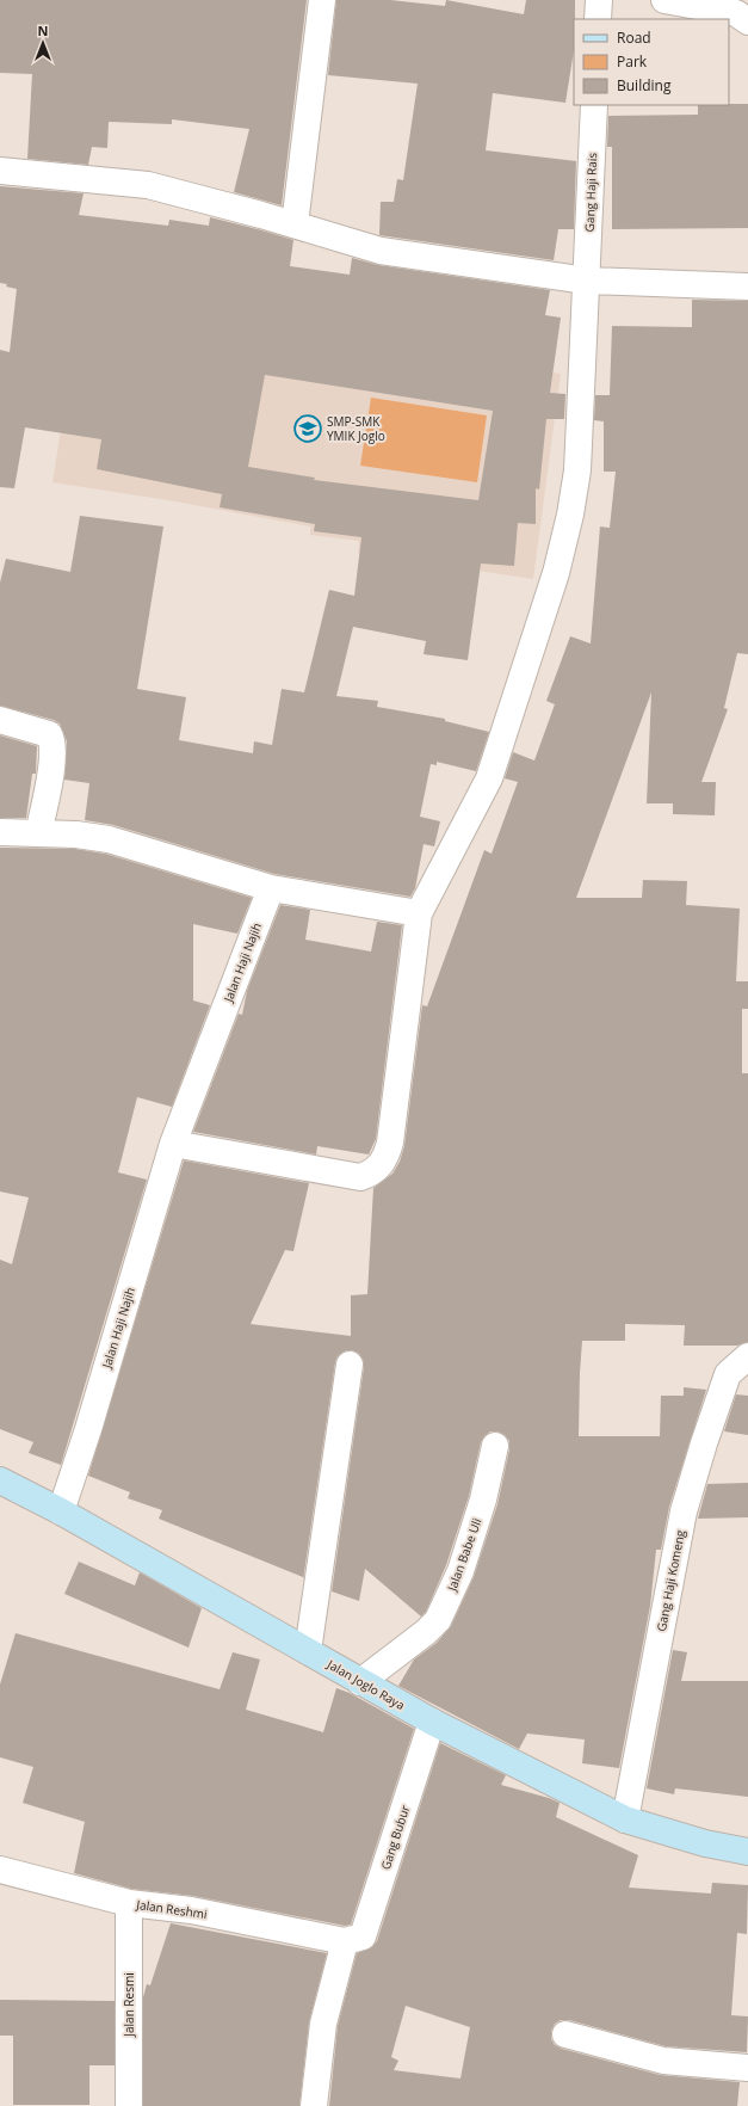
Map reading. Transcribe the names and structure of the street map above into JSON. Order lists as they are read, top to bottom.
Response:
{
  "streets": {
    "main road": ["Jalan Joglo Raya"],
    "street": [
      "Gang Haji Rais",
      "Jalan Haji Najih",
      "Jalan Babe Uli",
      "Gang Haji Komeng",
      "Gang Bubur",
      "Jalan Reshmi",
      "Jalan Resmi"
    ]
  },
  "crossings": [
    ["Jalan Haji Najih", "Jalan Joglo Raya"],
    ["Jalan Babe Uli", "Jalan Joglo Raya"],
    ["Gang Haji Komeng", "Jalan Joglo Raya"],
    ["Jalan Joglo Raya", "Gang Bubur"],
    ["Gang Bubur", "Jalan Reshmi"],
    ["Jalan Reshmi", "Jalan Resmi"]
  ],
  "places": {
    "school or university": ["SMP-SMK YMIK Joglo"]
  },
  "legend": ["Road", "Park", "Building"],
  "north": "top"
}
